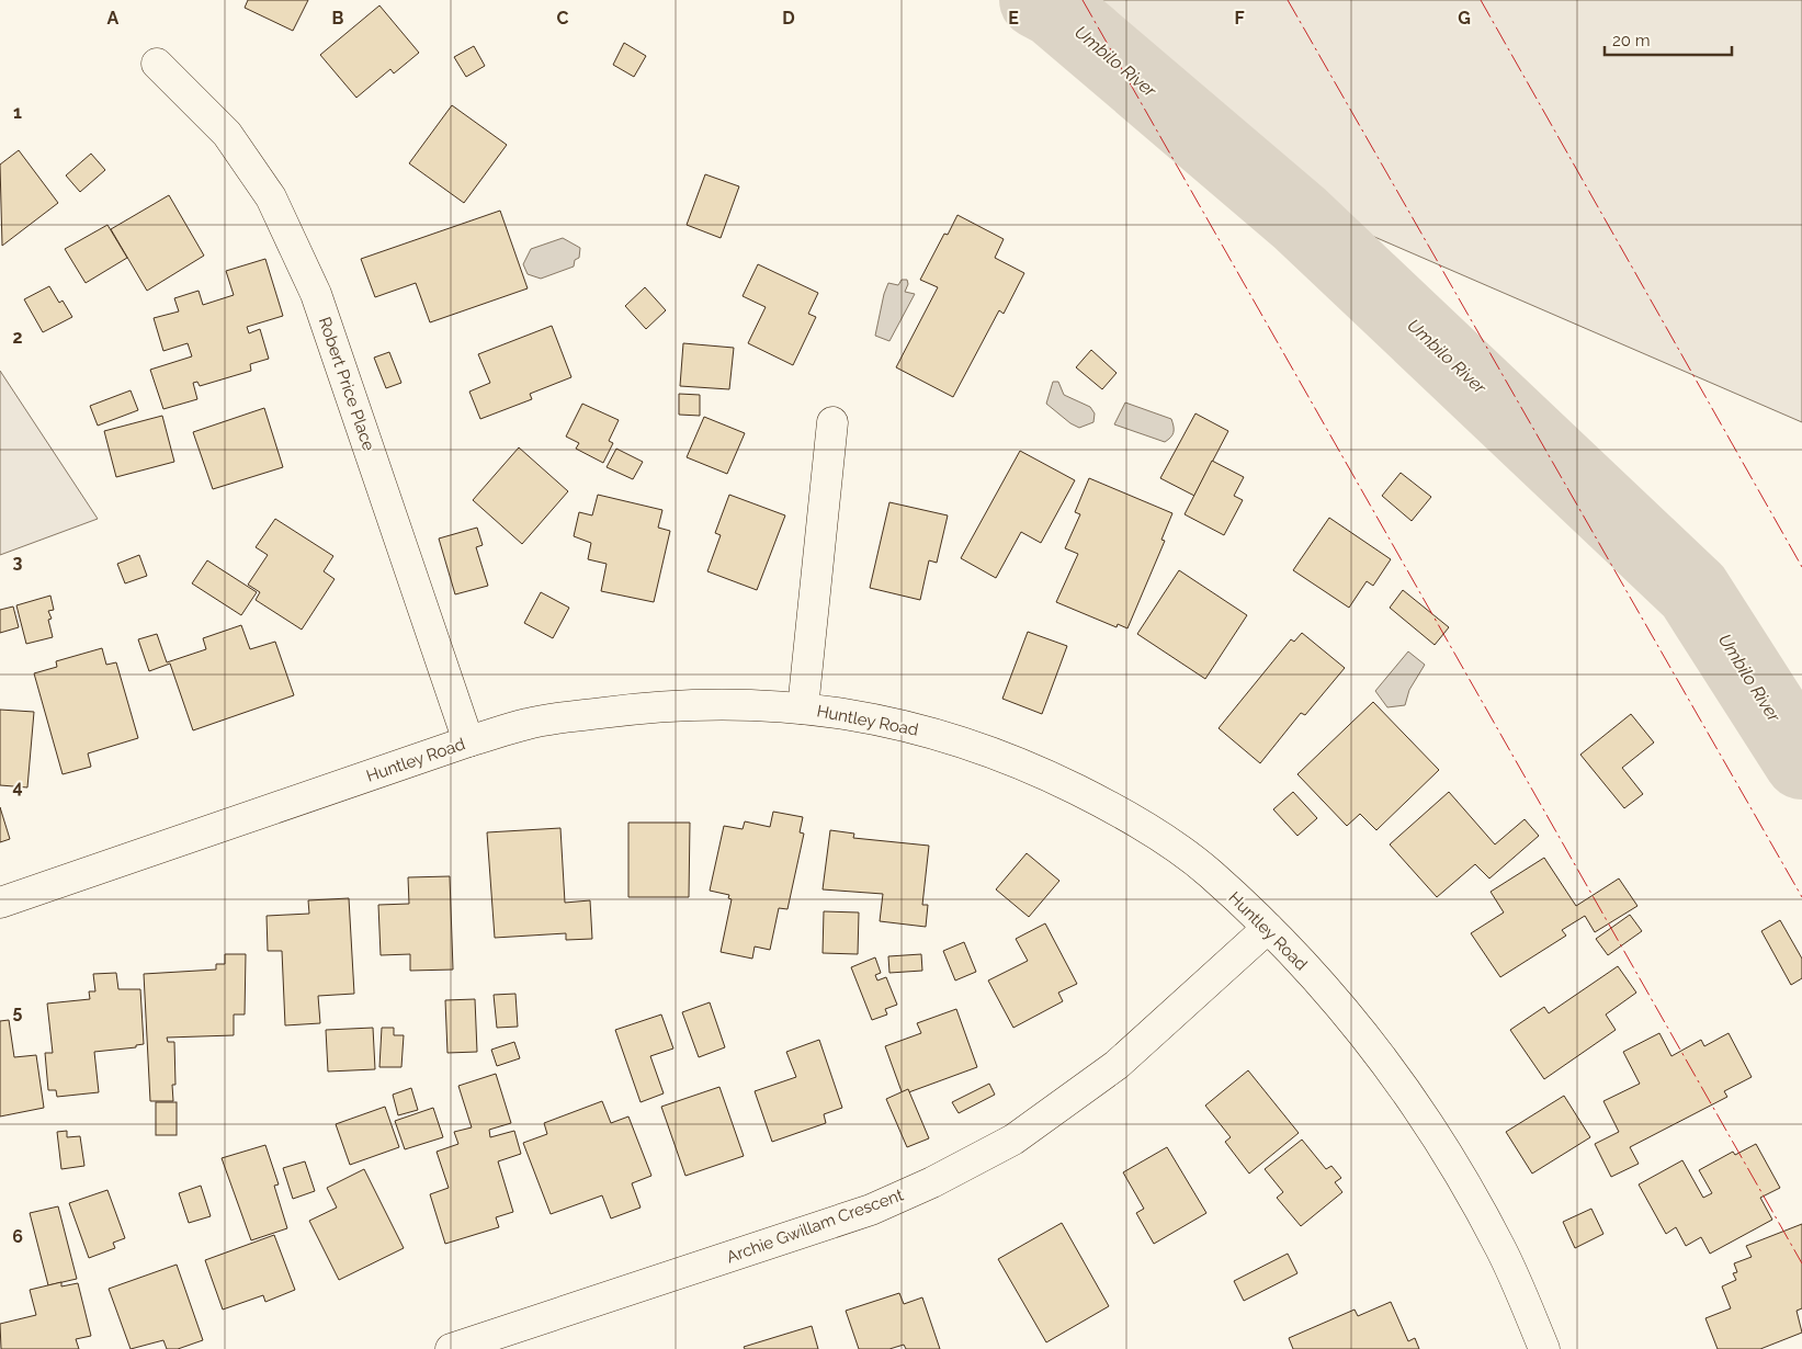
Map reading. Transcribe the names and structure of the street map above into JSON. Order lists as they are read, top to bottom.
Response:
{
  "streets": {
    "street": ["Robert Price Place", "Huntley Road", "Archie Gwillam Crescent"]
  },
  "crossings": [
    ["Robert Price Place", "Huntley Road"],
    ["Huntley Road", "Archie Gwillam Crescent"]
  ],
  "water": ["Umbilo River"],
  "scale_bar": "20 m",
  "grid": {
    "columns": [
      "A",
      "B",
      "C",
      "D",
      "E",
      "F",
      "G"
    ],
    "rows": [
      "1",
      "2",
      "3",
      "4",
      "5",
      "6"
    ]
  }
}
